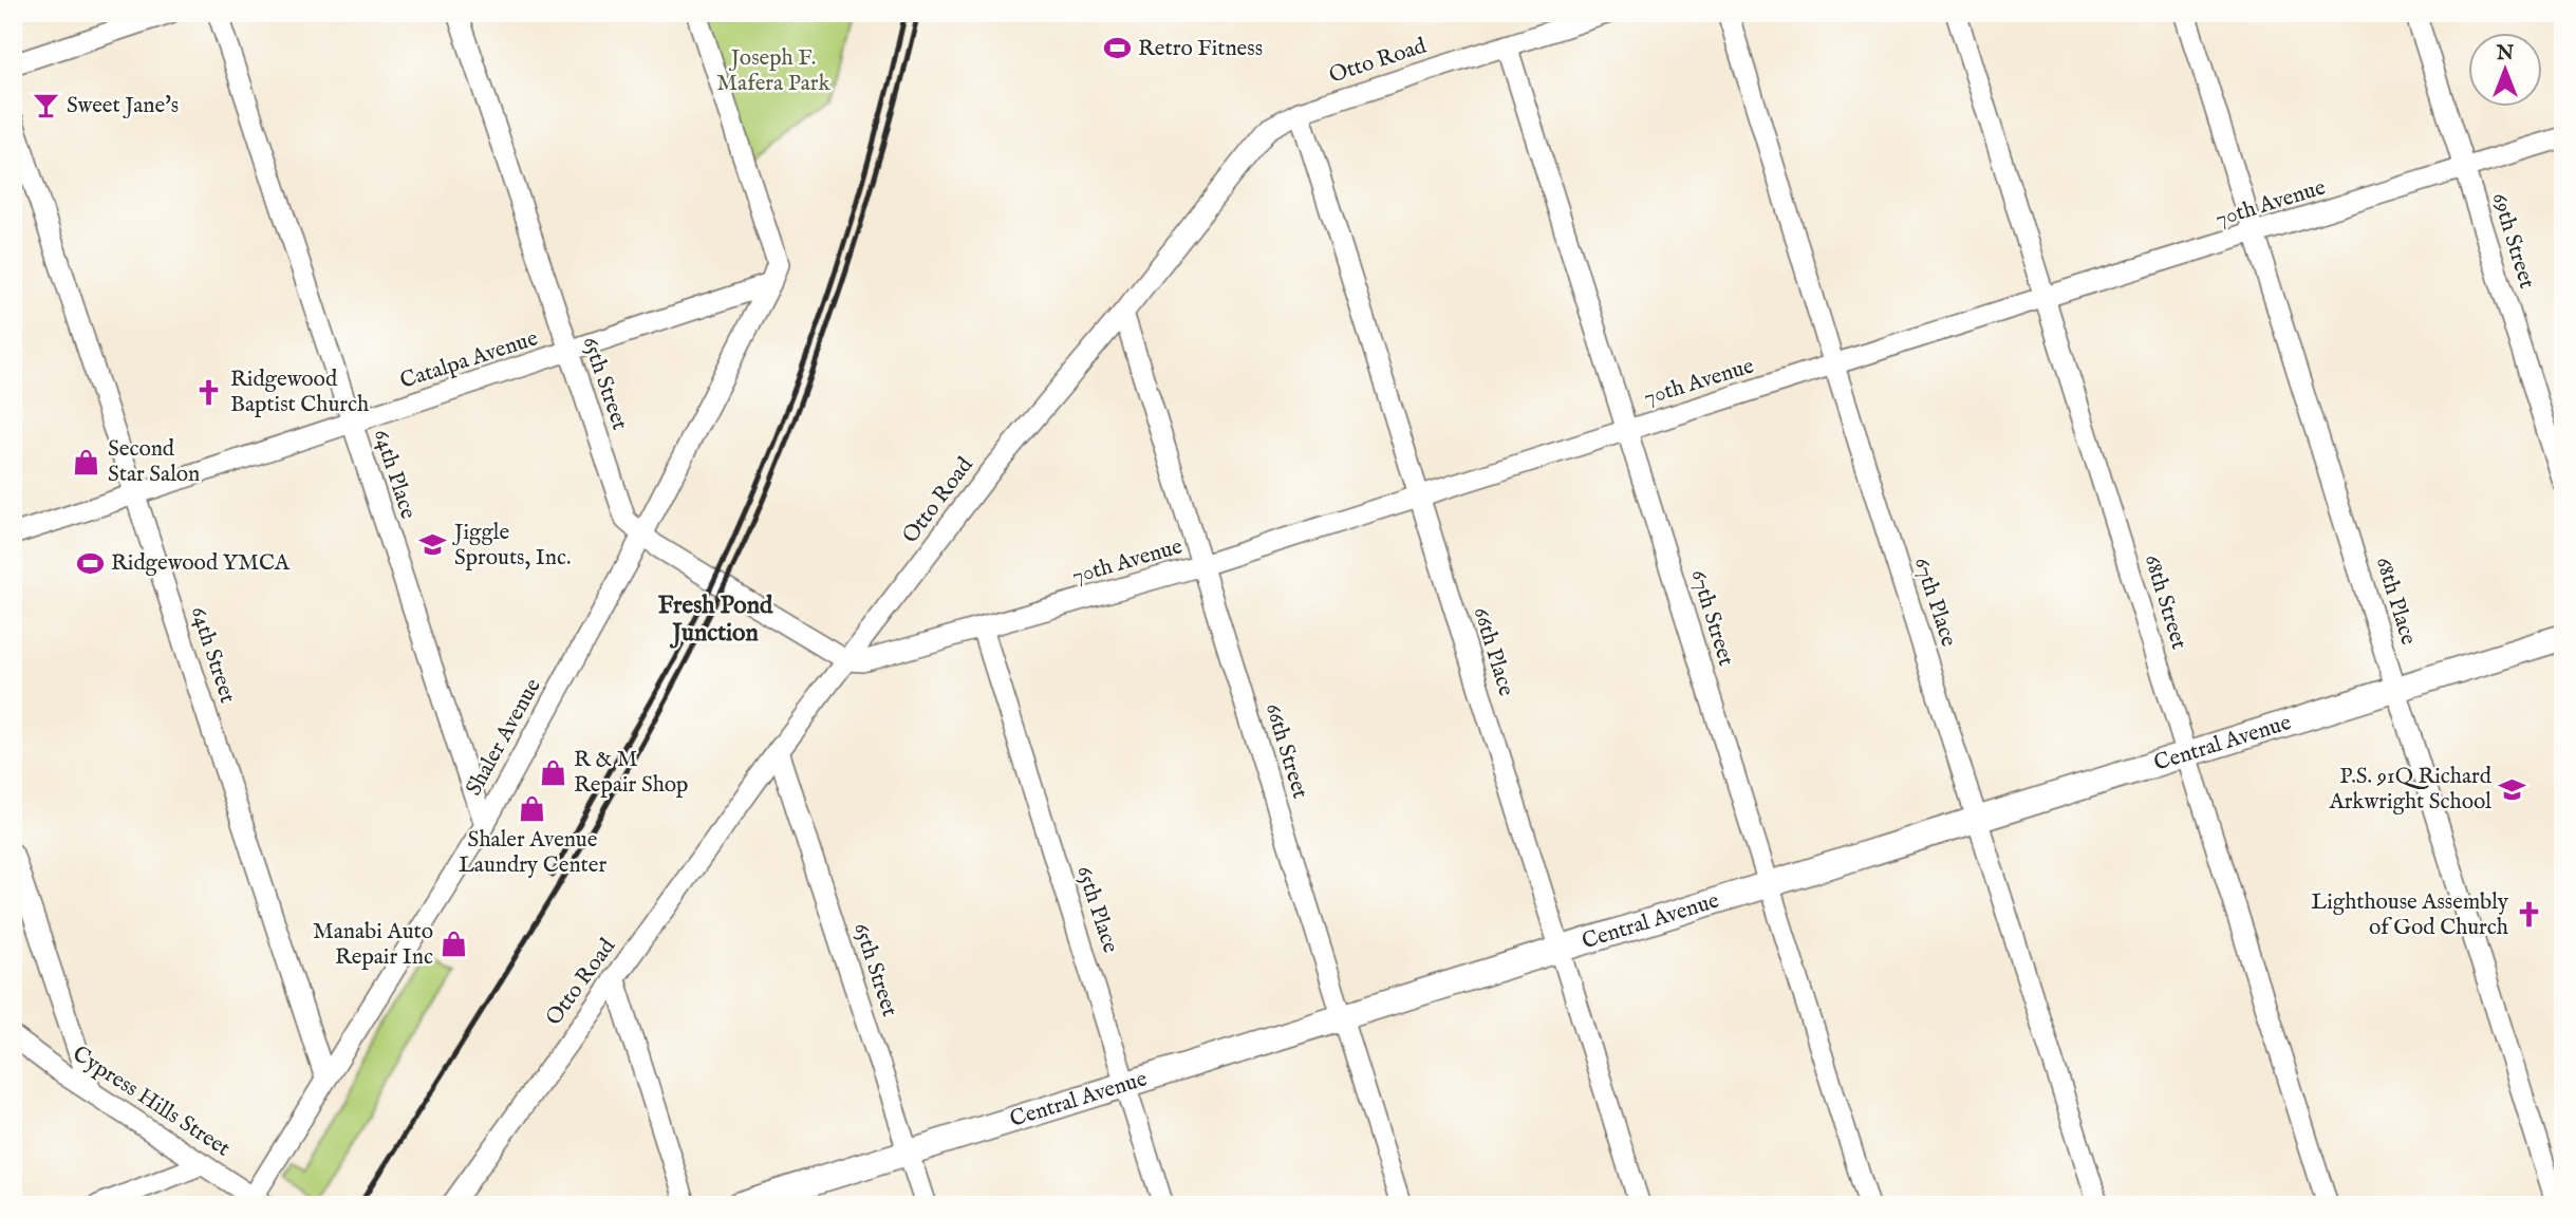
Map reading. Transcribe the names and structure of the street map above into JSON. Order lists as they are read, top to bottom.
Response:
{
  "streets": {
    "main road": ["Central Avenue"],
    "street": [
      "Otto Road",
      "70th Avenue",
      "69th Street",
      "Catalpa Avenue",
      "65th Street",
      "64th Place",
      "68th Place",
      "67th Place",
      "68th Street",
      "67th Street",
      "66th Place",
      "64th Street",
      "Shaler Avenue",
      "66th Street",
      "65th Place",
      "Cypress Hills Street"
    ]
  },
  "crossings": [
    ["Otto Road", "70th Avenue"],
    ["Otto Road", "65th Street"],
    ["Otto Road", "67th Street"],
    ["Otto Road", "66th Place"],
    ["Otto Road", "66th Street"],
    ["70th Avenue", "69th Street"],
    ["70th Avenue", "65th Street"],
    ["70th Avenue", "68th Place"],
    ["70th Avenue", "67th Place"],
    ["70th Avenue", "68th Street"],
    ["70th Avenue", "67th Street"],
    ["70th Avenue", "66th Place"],
    ["70th Avenue", "66th Street"],
    ["70th Avenue", "65th Place"],
    ["Catalpa Avenue", "65th Street"],
    ["Catalpa Avenue", "64th Place"],
    ["Catalpa Avenue", "64th Street"],
    ["Catalpa Avenue", "Shaler Avenue"],
    ["65th Street", "Shaler Avenue"],
    ["65th Street", "Central Avenue"],
    ["64th Place", "Shaler Avenue"],
    ["68th Place", "Central Avenue"],
    ["67th Place", "Central Avenue"],
    ["68th Street", "Central Avenue"],
    ["67th Street", "Central Avenue"],
    ["66th Place", "Central Avenue"],
    ["64th Street", "Shaler Avenue"],
    ["Shaler Avenue", "Cypress Hills Street"],
    ["Central Avenue", "66th Street"],
    ["Central Avenue", "65th Place"]
  ],
  "districts": ["Fresh Pond Junction"],
  "parks": ["Joseph F. Mafera Park"],
  "places": {
    "sports": ["Retro Fitness", "Ridgewood YMCA"],
    "bar": ["Sweet Jane's"],
    "church": ["Ridgewood Baptist Church", "Lighthouse Assembly of God Church"],
    "shop": [
      "Second Star Salon",
      "R & M Repair Shop",
      "Shaler Avenue Laundry Center",
      "Manabi Auto Repair Inc"
    ],
    "school or university": ["Jiggle Sprouts, Inc.", "P.S. 91Q Richard Arkwright School"]
  },
  "north": "top"
}
